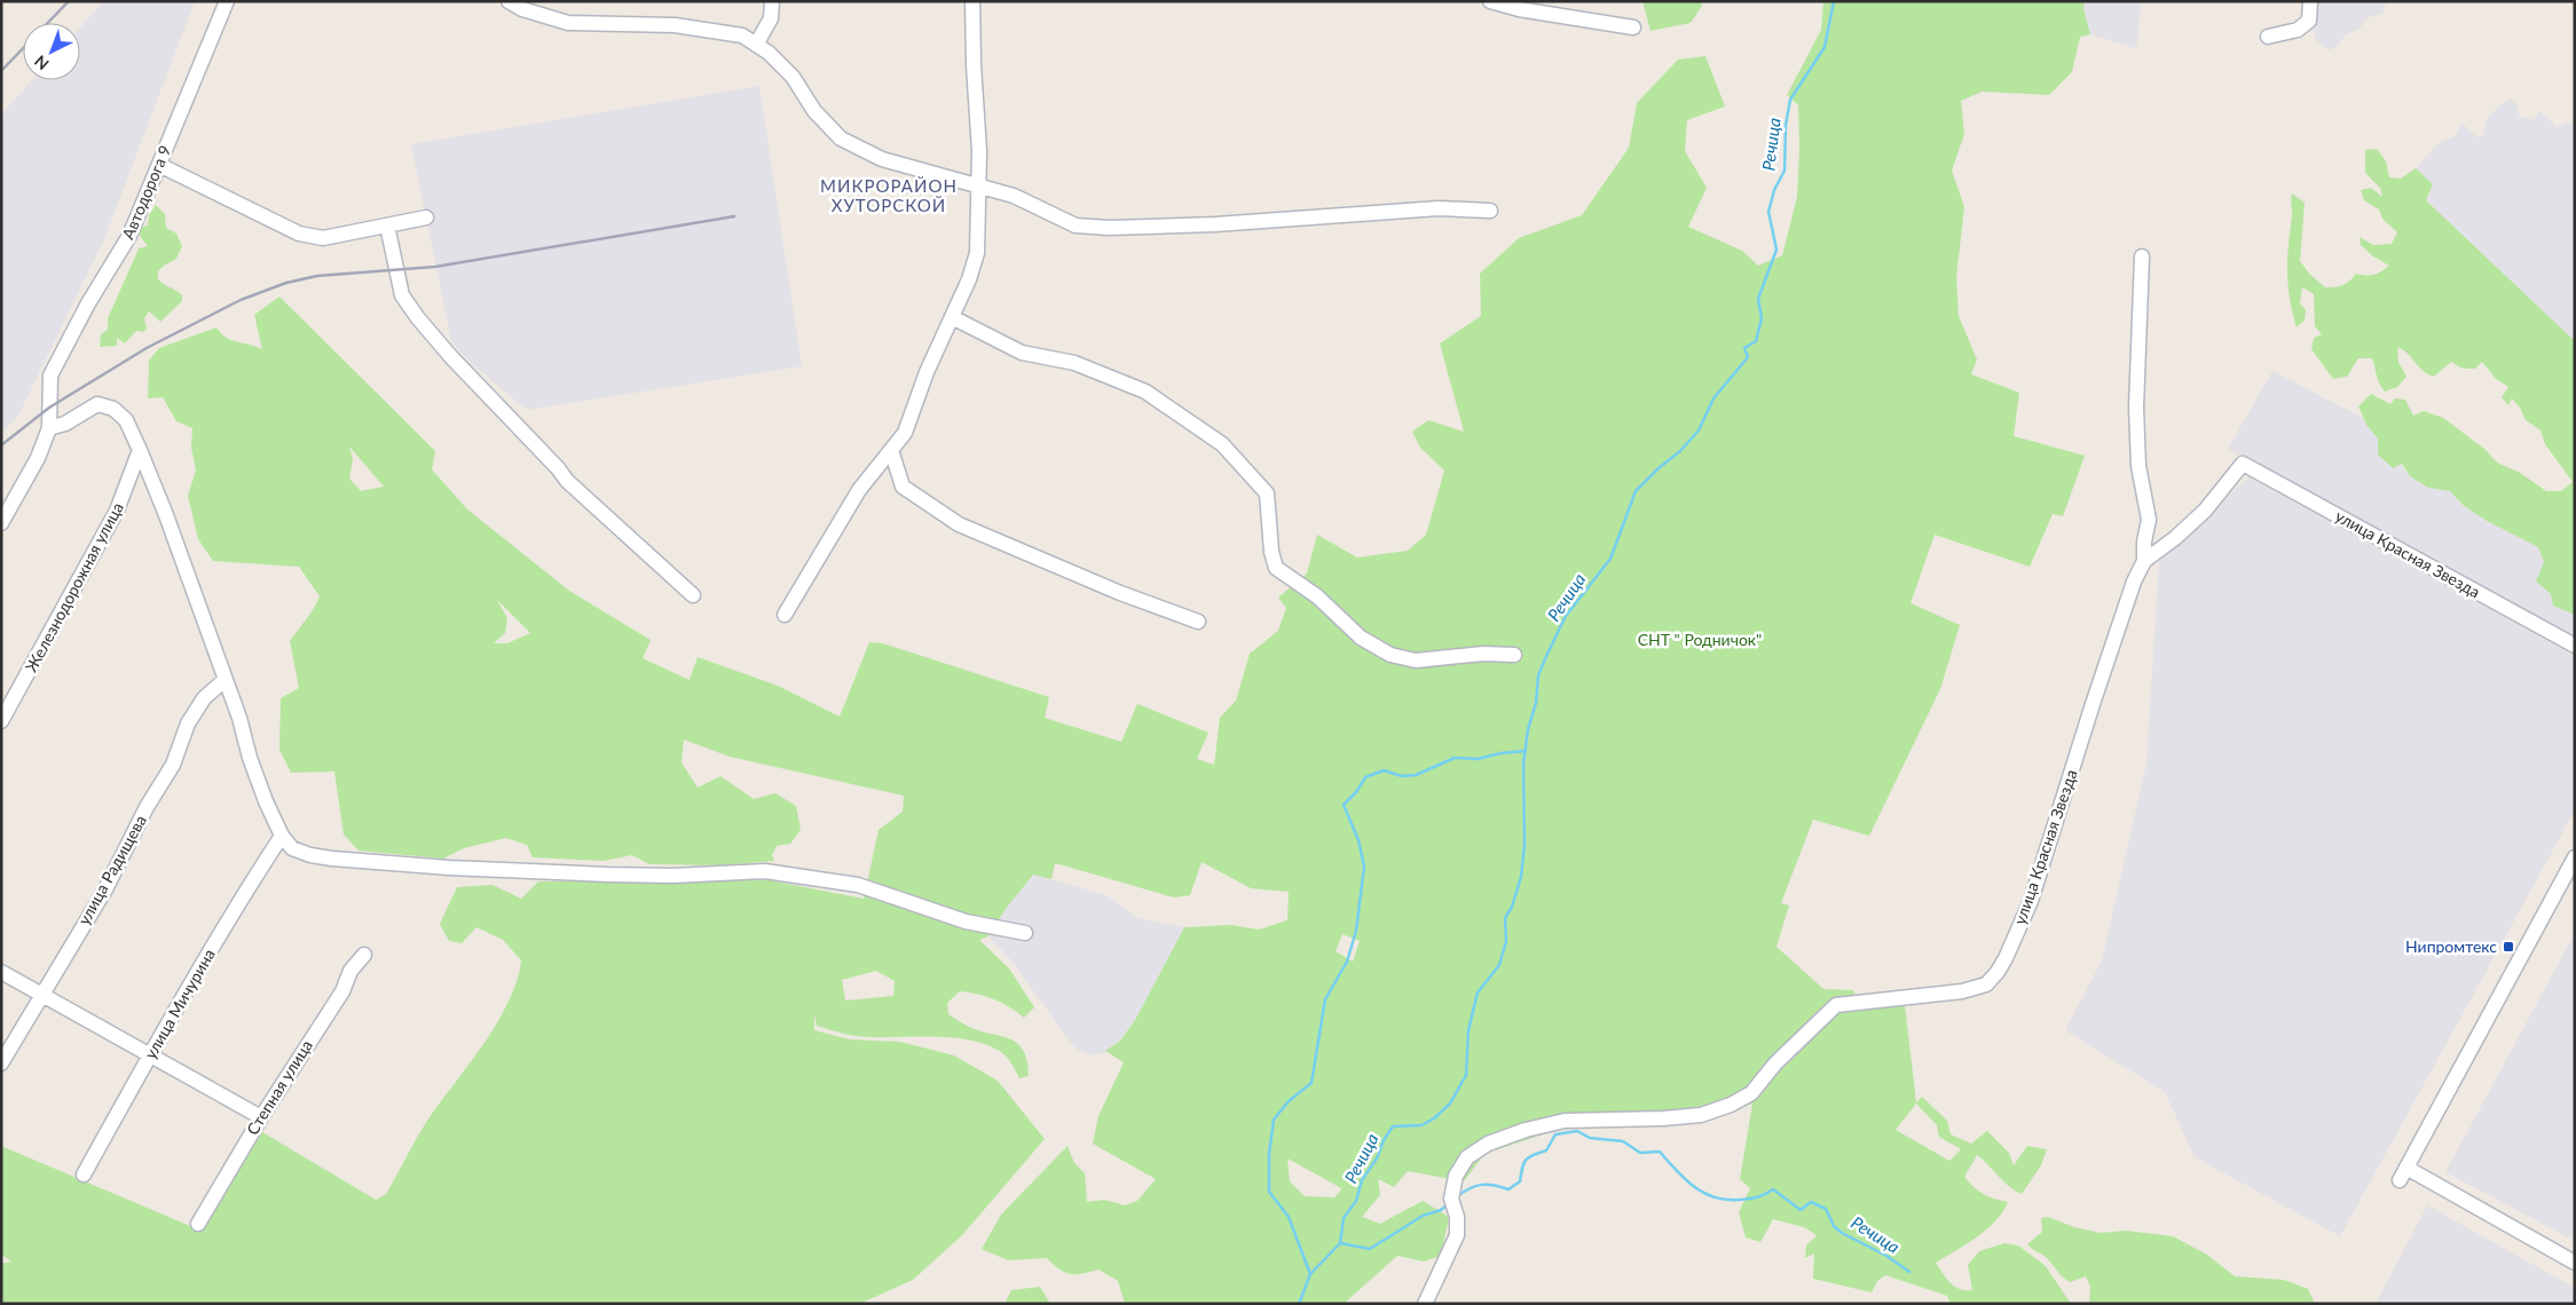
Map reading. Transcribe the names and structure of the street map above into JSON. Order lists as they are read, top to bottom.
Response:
{
  "streets": {
    "street": [
      "Автодорога 9",
      "улица Красная Звезда",
      "Железнодорожная улица",
      "улица Радищева",
      "улица Мичурина",
      "Степная улица"
    ]
  },
  "districts": ["МИКРОРАЙОН ХУТОРСКОЙ"],
  "water": ["Речица"],
  "parks": ["СНТ \" Родничок\""],
  "places": {
    "transit": ["Нипромтекс"]
  },
  "north": "bottom left"
}
